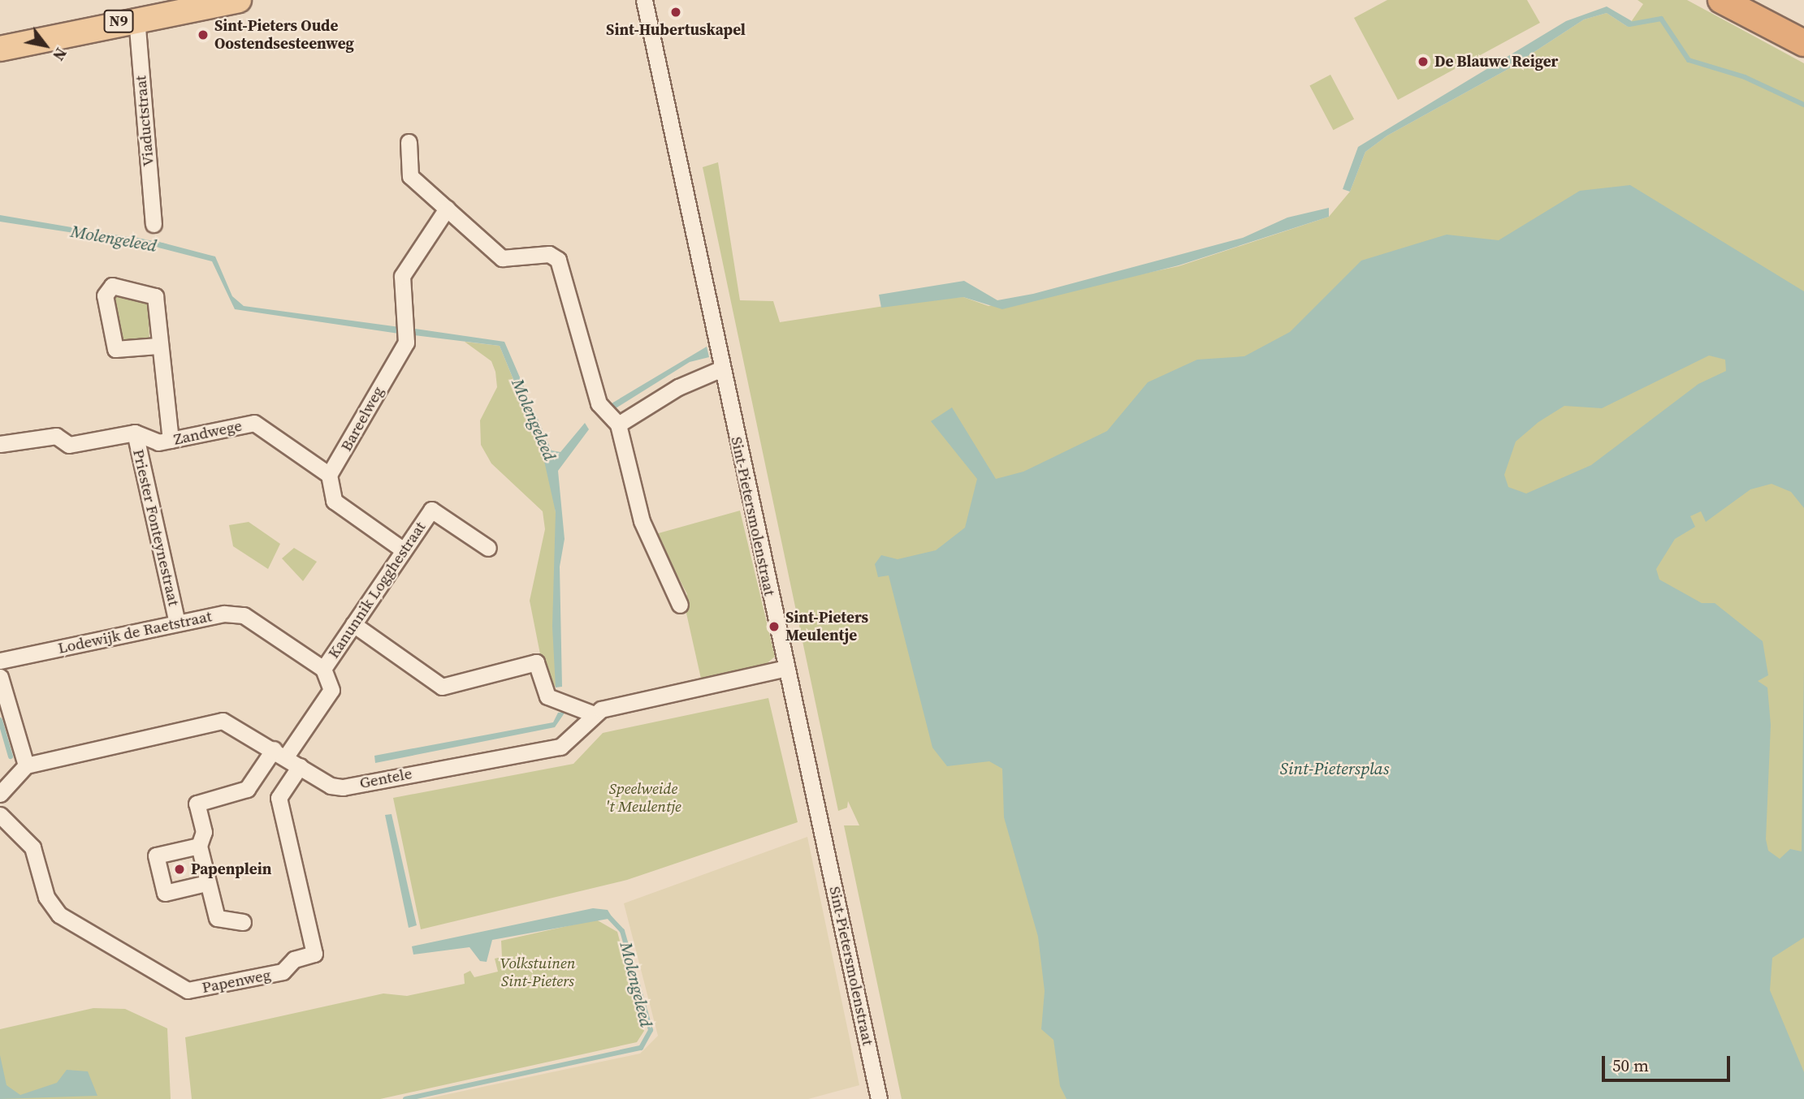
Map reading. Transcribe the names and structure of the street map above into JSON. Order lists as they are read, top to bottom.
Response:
{
  "streets": {
    "main road": ["N9"],
    "street": [
      "Viaductstraat",
      "Bareelweg",
      "Zandwege",
      "Sint-Pietersmolenstraat",
      "Priester Fonteynestraat",
      "Kanunnik Logghestraat",
      "Lodewijk de Raetstraat",
      "Gentele",
      "Papenweg"
    ]
  },
  "crossings": [
    ["N9", "Viaductstraat"],
    ["Bareelweg", "Zandwege"],
    ["Zandwege", "Priester Fonteynestraat"],
    ["Priester Fonteynestraat", "Lodewijk de Raetstraat"],
    ["Kanunnik Logghestraat", "Lodewijk de Raetstraat"],
    ["Kanunnik Logghestraat", "Gentele"],
    ["Gentele", "Papenweg"]
  ],
  "water": ["Molengeleed", "Sint-Pietersplas"],
  "parks": ["Speelweide 't Meulentje", "Volkstuinen Sint-Pieters"],
  "places": [
    "Sint-Hubertuskapel",
    "Sint-Pieters Oude Oostendsesteenweg",
    "De Blauwe Reiger",
    "Sint-Pieters Meulentje",
    "Papenplein"
  ],
  "scale_bar": "50 m",
  "north": "bottom right"
}
